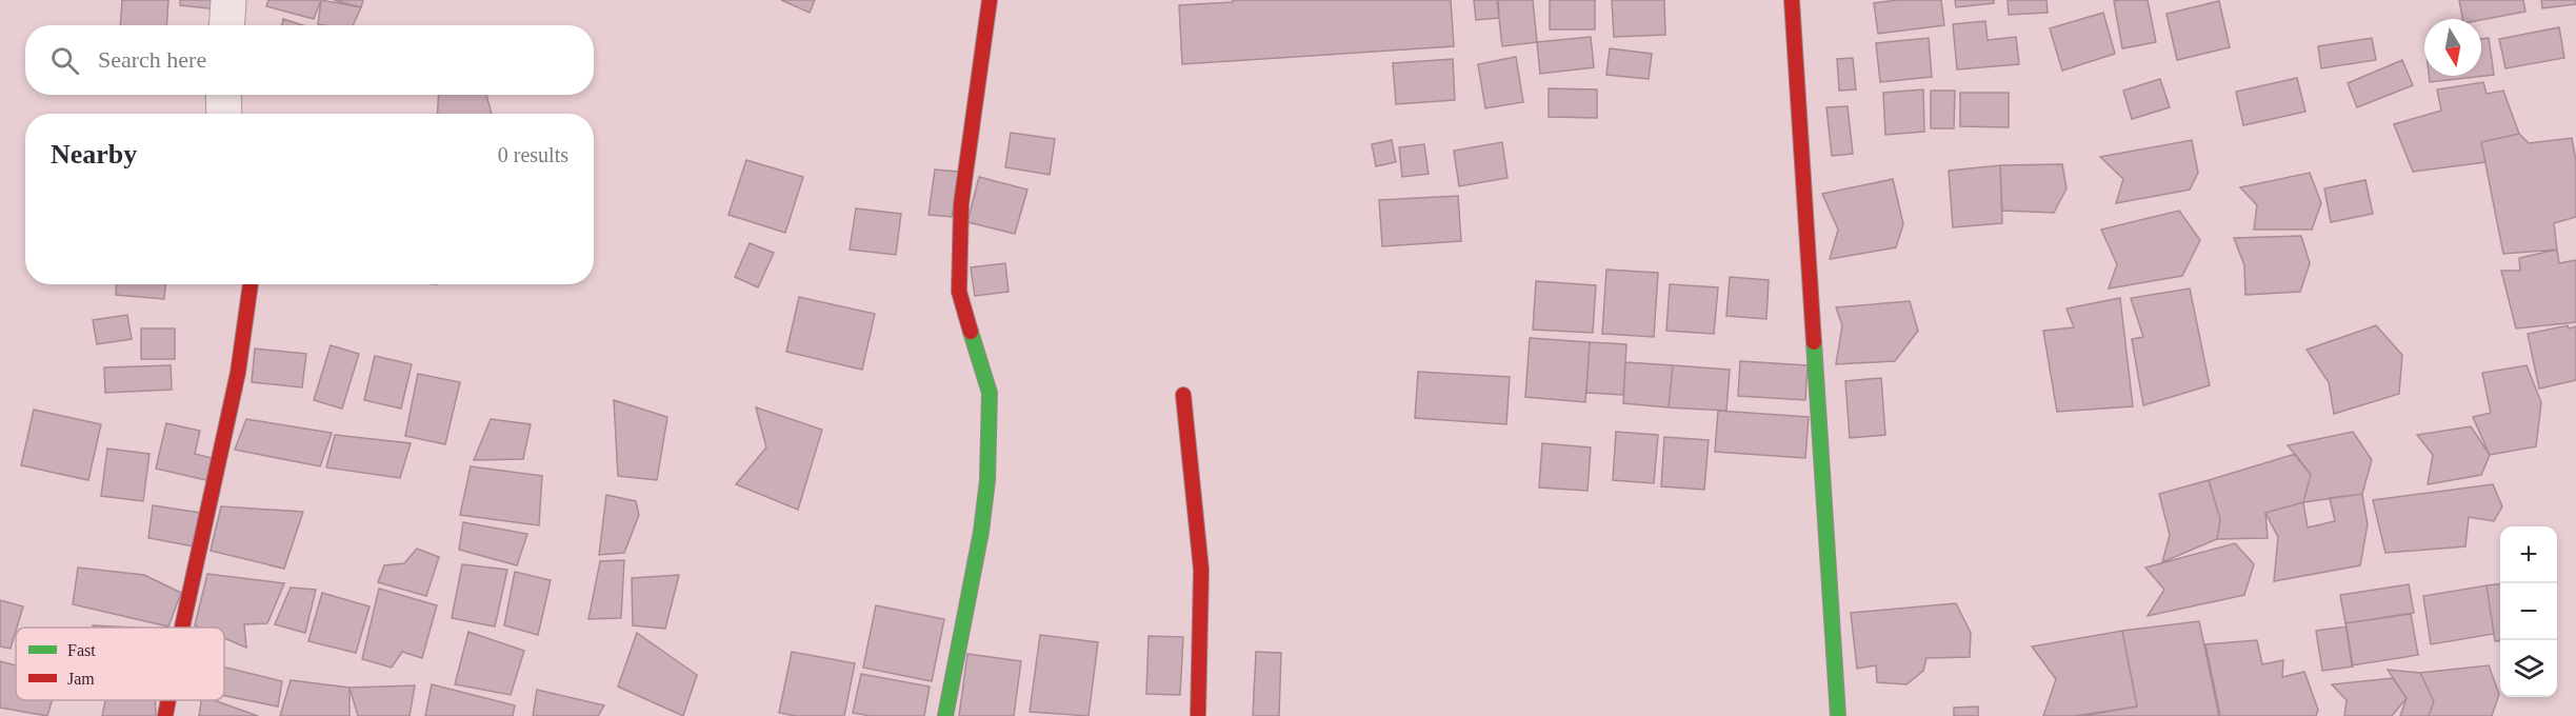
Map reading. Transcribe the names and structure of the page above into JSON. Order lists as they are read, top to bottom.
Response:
{
  "legend": ["Fast", "Jam"],
  "north": "bottom",
  "page": {
    "search": "Search here",
    "heading": ["Nearby", "0 results"],
    "map_buttons": ["+", "−"]
  }
}
